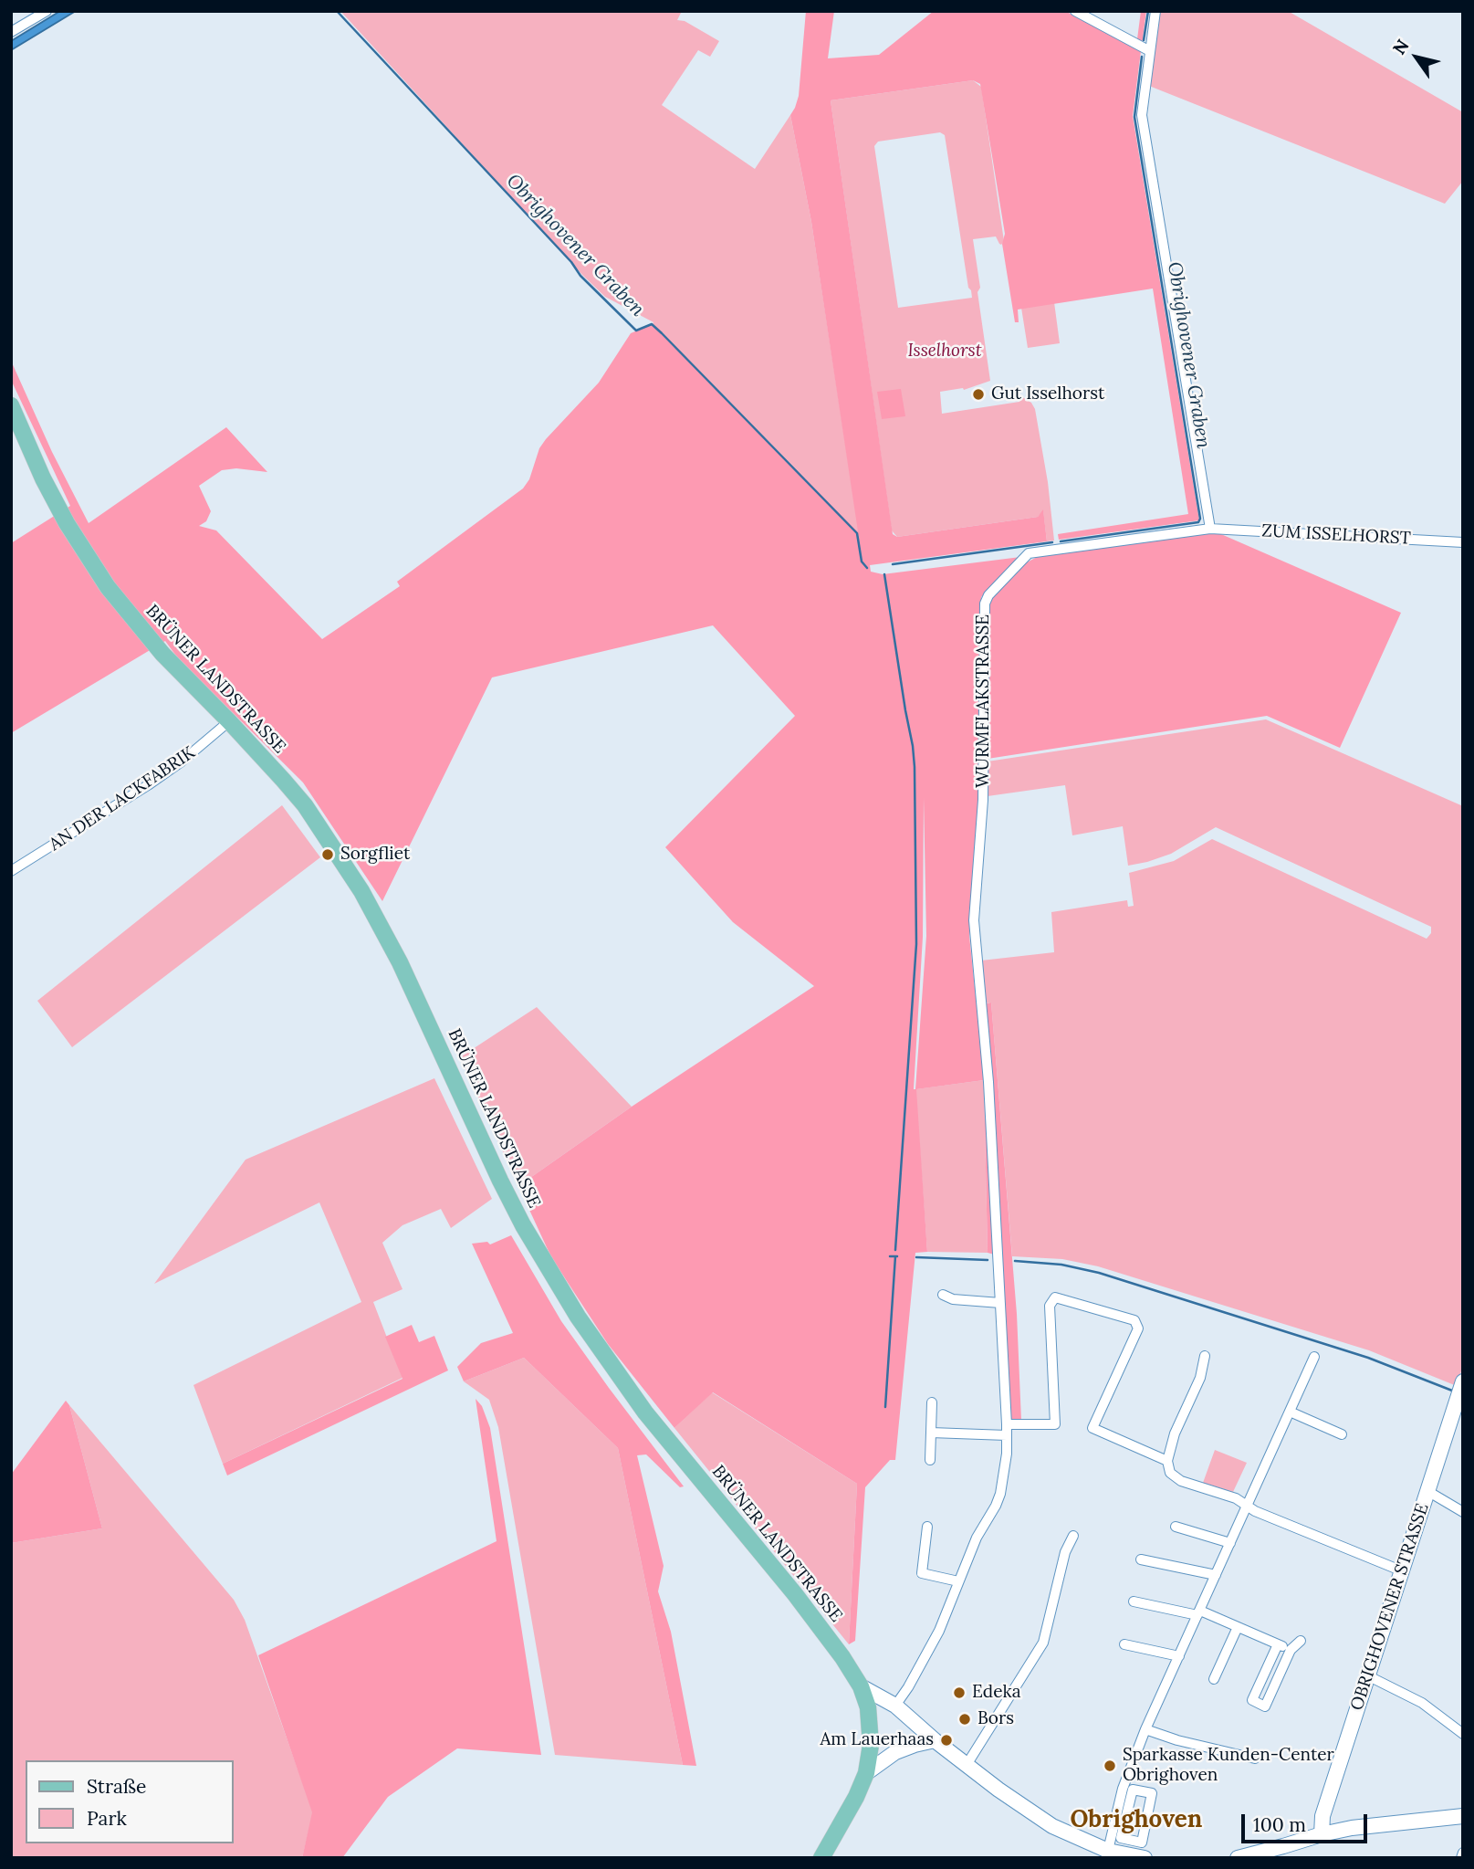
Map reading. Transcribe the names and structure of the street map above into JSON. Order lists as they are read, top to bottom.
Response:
{
  "streets": {
    "main road": ["BRÜNER LANDSTRASSE"],
    "street": [
      "ZUM ISSELHORST",
      "WURMFLAKSTRASSE",
      "AN DER LACKFABRIK",
      "OBRIGHOVENER STRASSE"
    ]
  },
  "crossings": [
    ["ZUM ISSELHORST", "WURMFLAKSTRASSE"],
    ["BRÜNER LANDSTRASSE", "AN DER LACKFABRIK"]
  ],
  "districts": ["Obrighoven"],
  "water": ["Obrighovener Graben"],
  "parks": ["Isselhorst"],
  "places": [
    "Gut Isselhorst",
    "Sorgfliet",
    "Edeka",
    "Bors",
    "Am Lauerhaas",
    "Sparkasse Kunden-Center Obrighoven"
  ],
  "legend": ["Straße", "Park"],
  "scale_bar": "100 m",
  "north": "top left"
}
